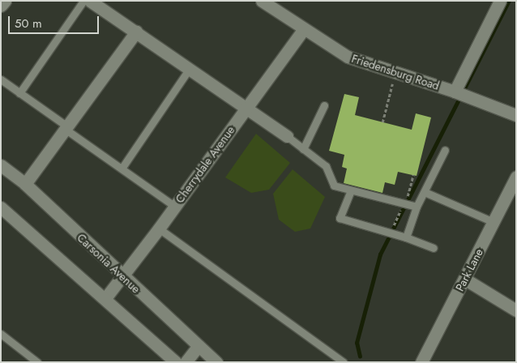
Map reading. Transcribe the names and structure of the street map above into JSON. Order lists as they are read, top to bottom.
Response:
{
  "streets": {
    "street": [
      "Friedensburg Road",
      "Cherrydale Avenue",
      "Carsonia Avenue",
      "Park Lane"
    ]
  },
  "crossings": [
    ["Friedensburg Road", "Cherrydale Avenue"],
    ["Cherrydale Avenue", "Carsonia Avenue"]
  ],
  "scale_bar": "50 m"
}
